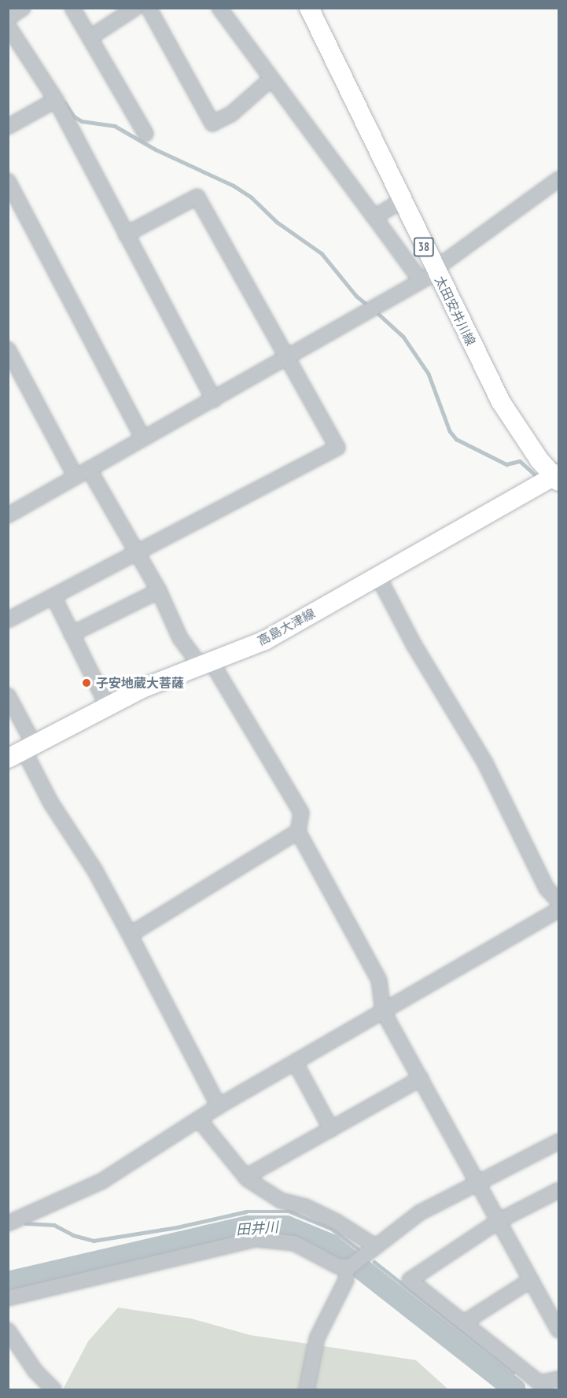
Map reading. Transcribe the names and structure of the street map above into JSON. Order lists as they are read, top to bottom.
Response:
{
  "streets": {
    "main road": ["38", "太田安井川線", "高島大津線"]
  },
  "crossings": [
    ["太田安井川線", "高島大津線"]
  ],
  "water": ["田井川"],
  "places": ["子安地蔵大菩薩"]
}
